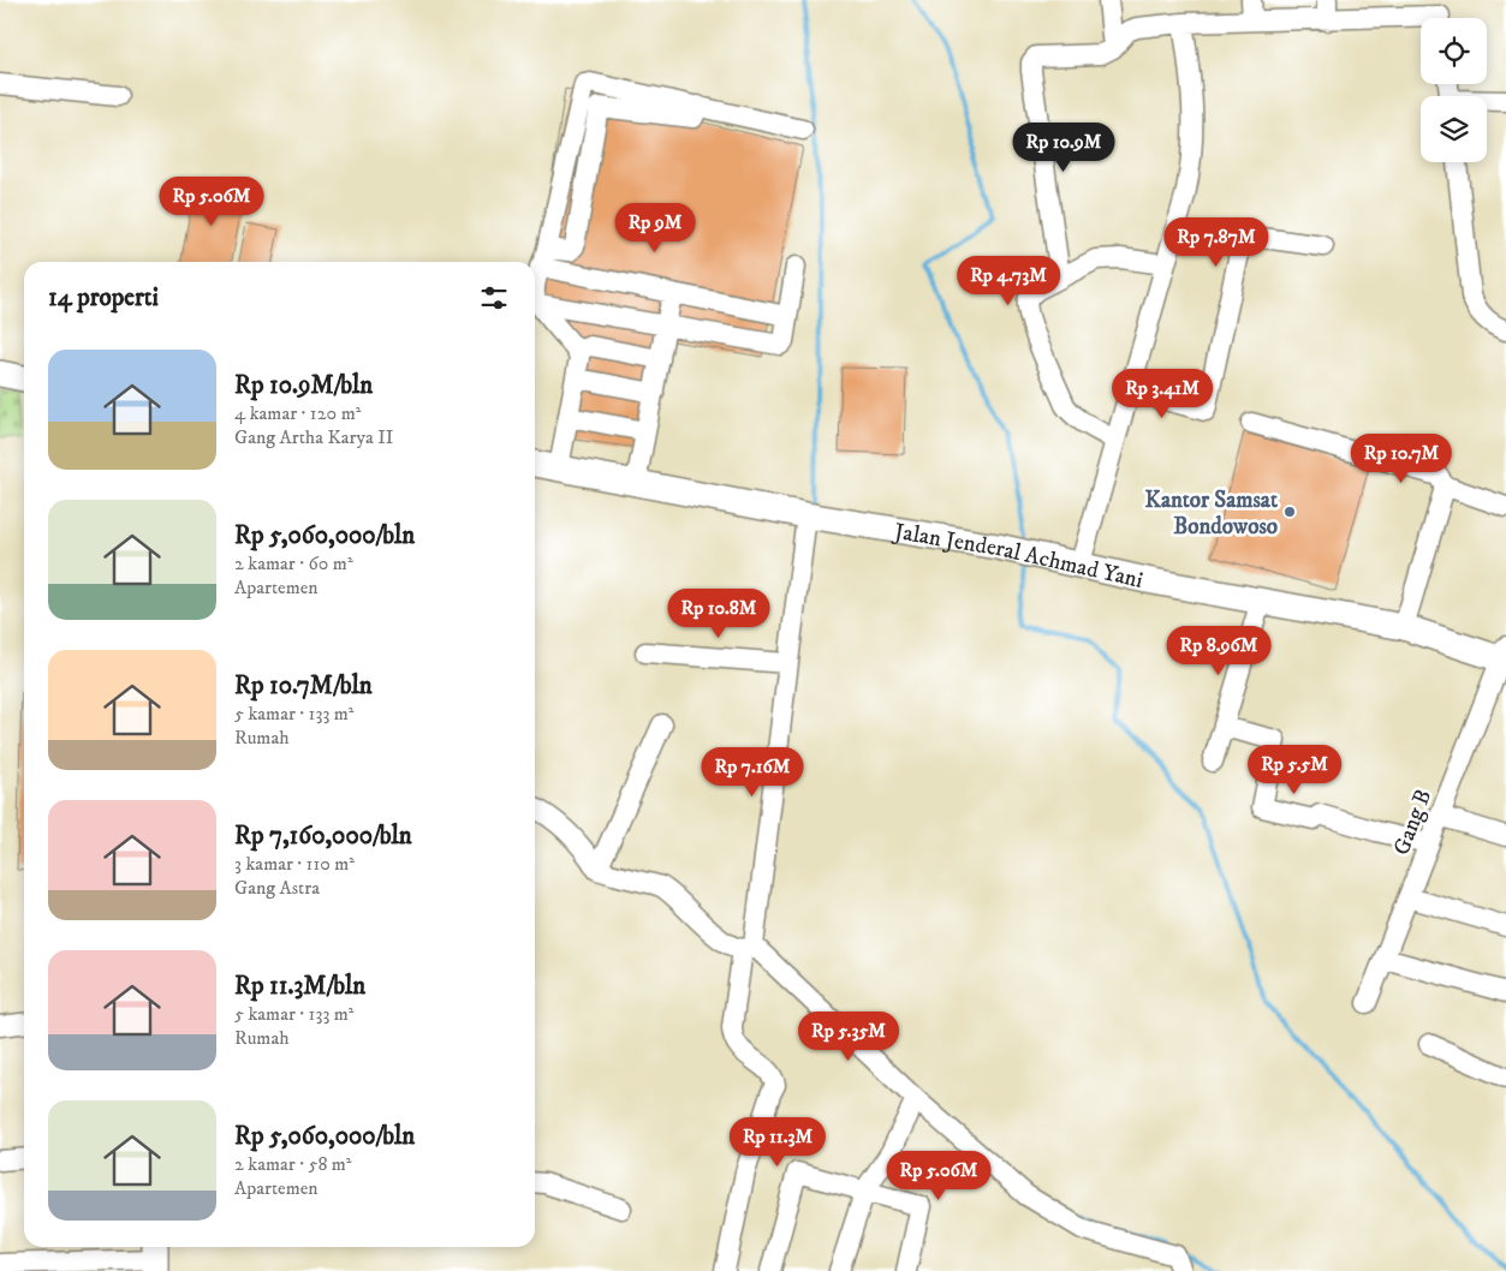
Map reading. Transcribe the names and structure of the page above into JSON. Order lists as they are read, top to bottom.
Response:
{
  "streets": {
    "main road": ["Jalan Jenderal Achmad Yani"],
    "street": ["Gang B"]
  },
  "crossings": [
    ["Jalan Jenderal Achmad Yani", "Gang B"]
  ],
  "places": ["Kantor Samsat Bondowoso"],
  "page": {
    "price": [
      "Rp 10.9M",
      "Rp 5.06M",
      "Rp 9M",
      "Rp 7.87M",
      "Rp 4.73M",
      "Rp 3.41M",
      "Rp 10.7M",
      "Rp 10.8M",
      "Rp 8.96M",
      "Rp 5.5M",
      "Rp 7.16M",
      "Rp 5.35M",
      "Rp 11.3M",
      "Rp 5.06M"
    ],
    "heading": "14 properti",
    "list": [
      {
        "name": "Rp 10.9M/bln",
        "note": "4 kamar · 120 m² · Gang Artha Karya II"
      },
      {
        "name": "Rp 5,060,000/bln",
        "note": "2 kamar · 60 m² · Apartemen"
      },
      {
        "name": "Rp 10.7M/bln",
        "note": "5 kamar · 133 m² · Rumah"
      },
      {
        "name": "Rp 7,160,000/bln",
        "note": "3 kamar · 110 m² · Gang Astra"
      },
      {
        "name": "Rp 11.3M/bln",
        "note": "5 kamar · 133 m² · Rumah"
      },
      {
        "name": "Rp 5,060,000/bln",
        "note": "2 kamar · 58 m² · Apartemen"
      }
    ]
  }
}
